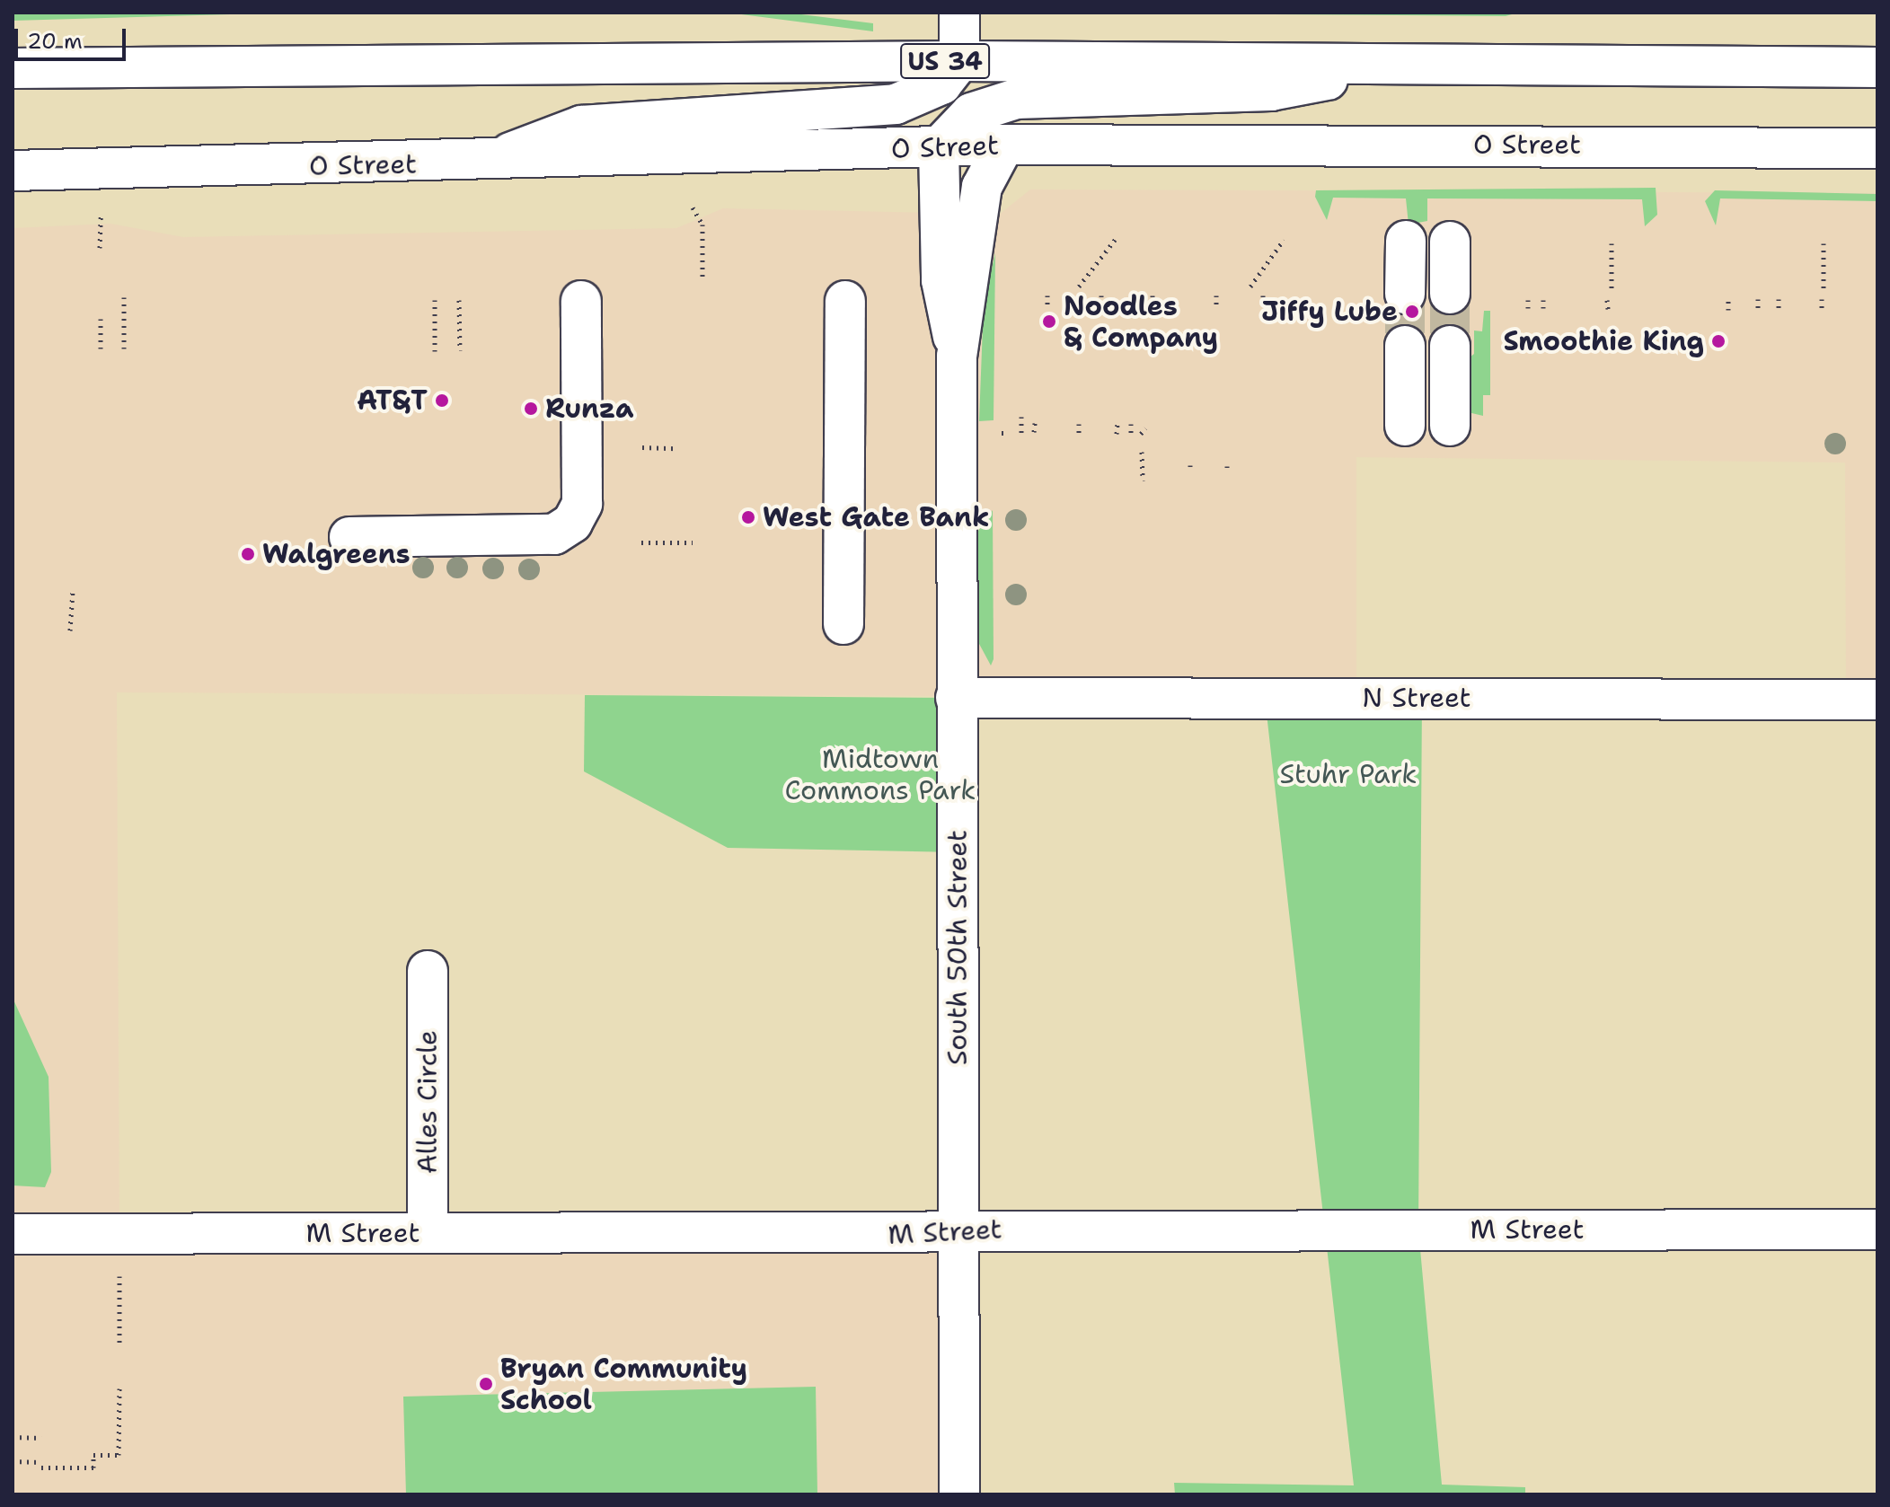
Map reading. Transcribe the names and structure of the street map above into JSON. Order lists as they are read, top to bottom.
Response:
{
  "streets": {
    "main road": [
      "US 34",
      "O Street",
      "N Street",
      "South 50th Street",
      "Alles Circle",
      "M Street"
    ]
  },
  "crossings": [
    ["O Street", "South 50th Street"],
    ["N Street", "South 50th Street"],
    ["South 50th Street", "M Street"],
    ["Alles Circle", "M Street"]
  ],
  "parks": ["Midtown Commons Park", "Stuhr Park"],
  "places": [
    "Jiffy Lube",
    "Noodles & Company",
    "Smoothie King",
    "AT&T",
    "Runza",
    "West Gate Bank",
    "Walgreens",
    "Bryan Community School"
  ],
  "scale_bar": "20 m"
}
